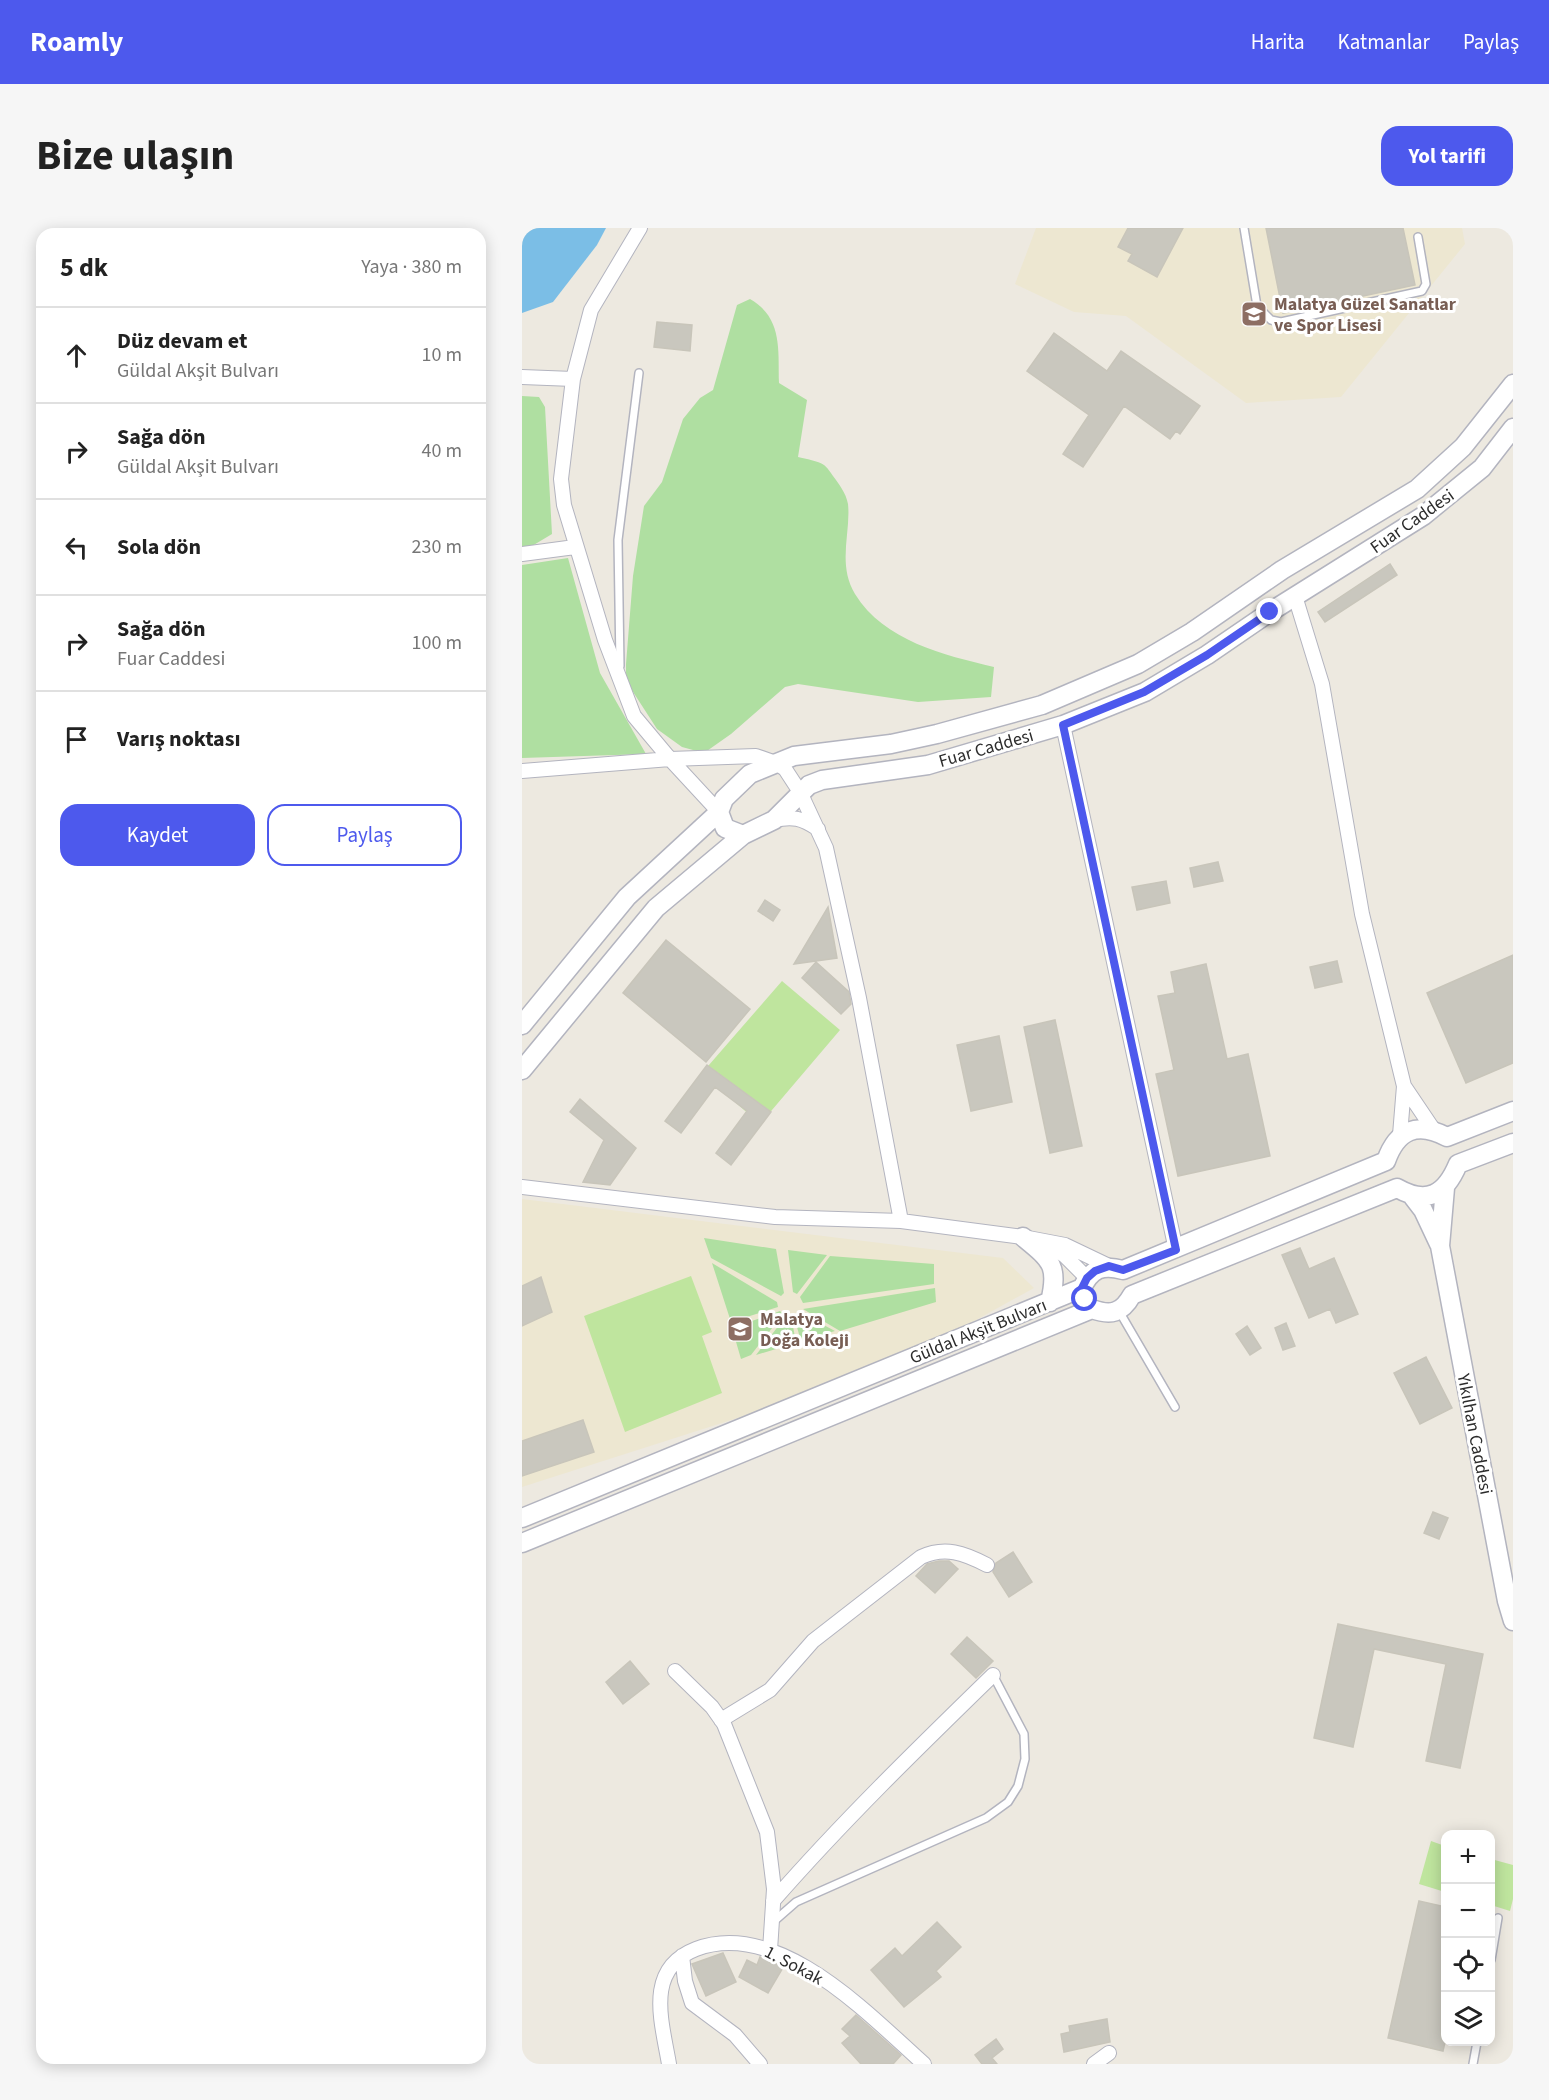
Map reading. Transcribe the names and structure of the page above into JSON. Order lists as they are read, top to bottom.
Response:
{
  "streets": {
    "street": [
      "Fuar Caddesi",
      "Güldal Akşit Bulvarı",
      "Yıkılhan Caddesi",
      "1. Sokak"
    ]
  },
  "crossings": [
    ["Güldal Akşit Bulvarı", "Yıkılhan Caddesi"]
  ],
  "places": {
    "school or university": ["Malatya Güzel Sanatlar ve Spor Lisesi", "Malatya Doğa Koleji"]
  },
  "page": {
    "header": "Roamly",
    "nav": ["Harita", "Katmanlar", "Paylaş"],
    "title": "Bize ulaşın",
    "buttons": [
      "Yol tarifi",
      ["Kaydet", "Paylaş"]
    ],
    "heading": ["5 dk", "Yaya · 380 m"],
    "list": [
      ["Düz devam et", "Güldal Akşit Bulvarı", "10 m"],
      ["Sağa dön", "Güldal Akşit Bulvarı", "40 m"],
      ["Sola dön", "230 m"],
      ["Sağa dön", "Fuar Caddesi", "100 m"],
      "Varış noktası"
    ],
    "map_buttons": ["+", "−"]
  }
}
